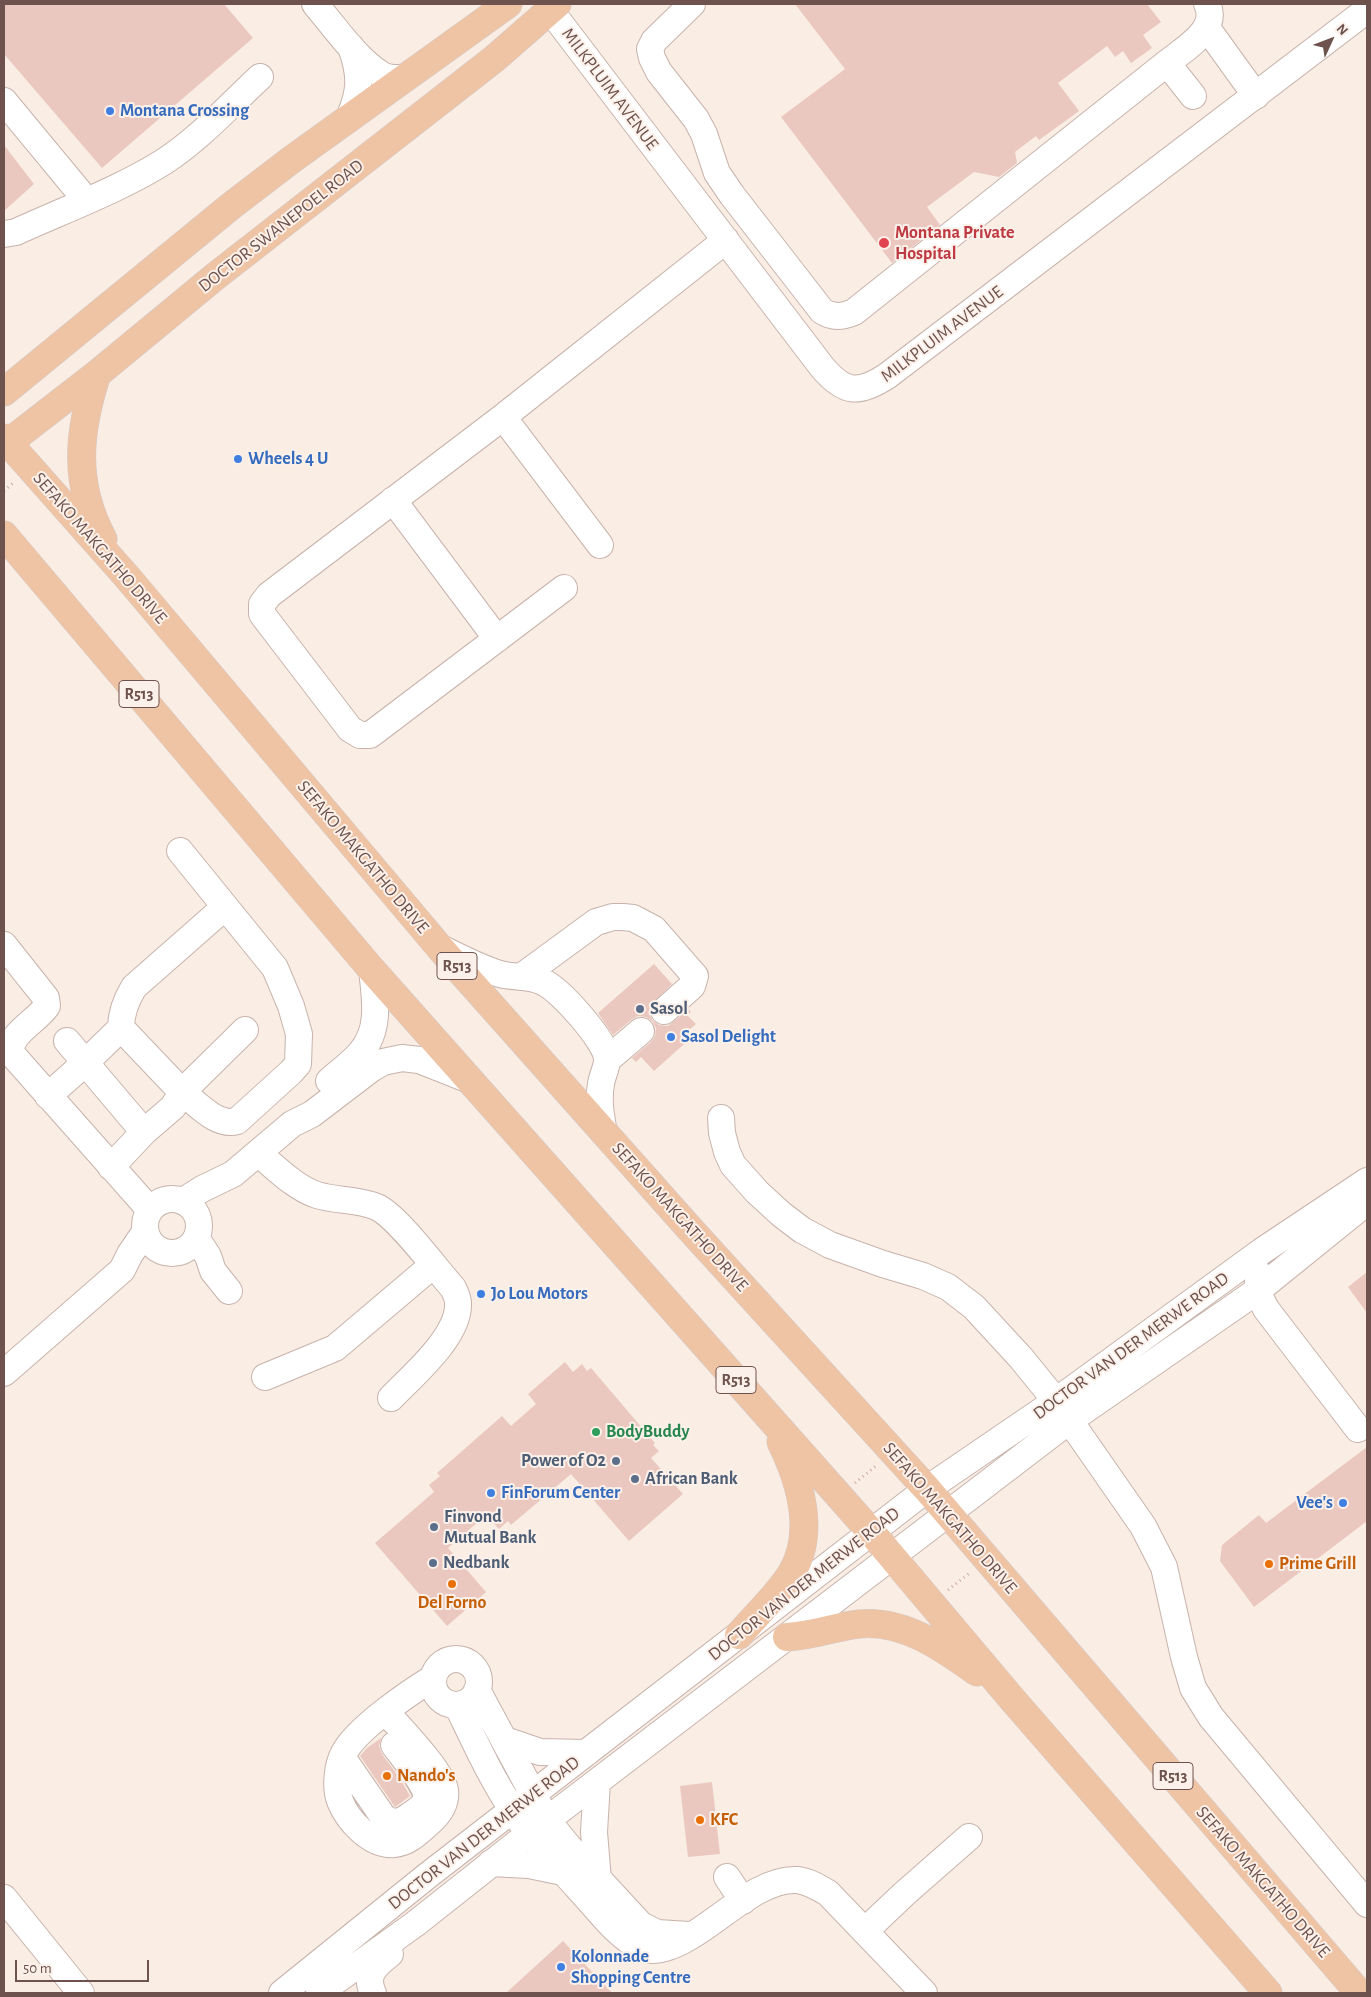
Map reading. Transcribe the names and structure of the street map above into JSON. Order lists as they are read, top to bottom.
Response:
{
  "streets": {
    "main road": ["DOCTOR SWANEPOEL ROAD", "SEFAKO MAKGATHO DRIVE", "R513"],
    "street": ["MILKPLUIM AVENUE", "DOCTOR VAN DER MERWE ROAD"]
  },
  "crossings": [
    ["MILKPLUIM AVENUE", "DOCTOR SWANEPOEL ROAD"],
    ["DOCTOR SWANEPOEL ROAD", "SEFAKO MAKGATHO DRIVE"],
    ["SEFAKO MAKGATHO DRIVE", "DOCTOR VAN DER MERWE ROAD"],
    ["R513", "DOCTOR VAN DER MERWE ROAD"]
  ],
  "places": [
    "Montana Crossing",
    "Montana Private Hospital",
    "Wheels 4 U",
    "Sasol",
    "Sasol Delight",
    "Jo Lou Motors",
    "BodyBuddy",
    "Power of O2",
    "African Bank",
    "FinForum Center",
    "Vee's",
    "Finvond Mutual Bank",
    "Nedbank",
    "Prime Grill",
    "Del Forno",
    "Nando's",
    "KFC",
    "Kolonnade Shopping Centre"
  ],
  "scale_bar": "50 m",
  "north": "top right"
}
